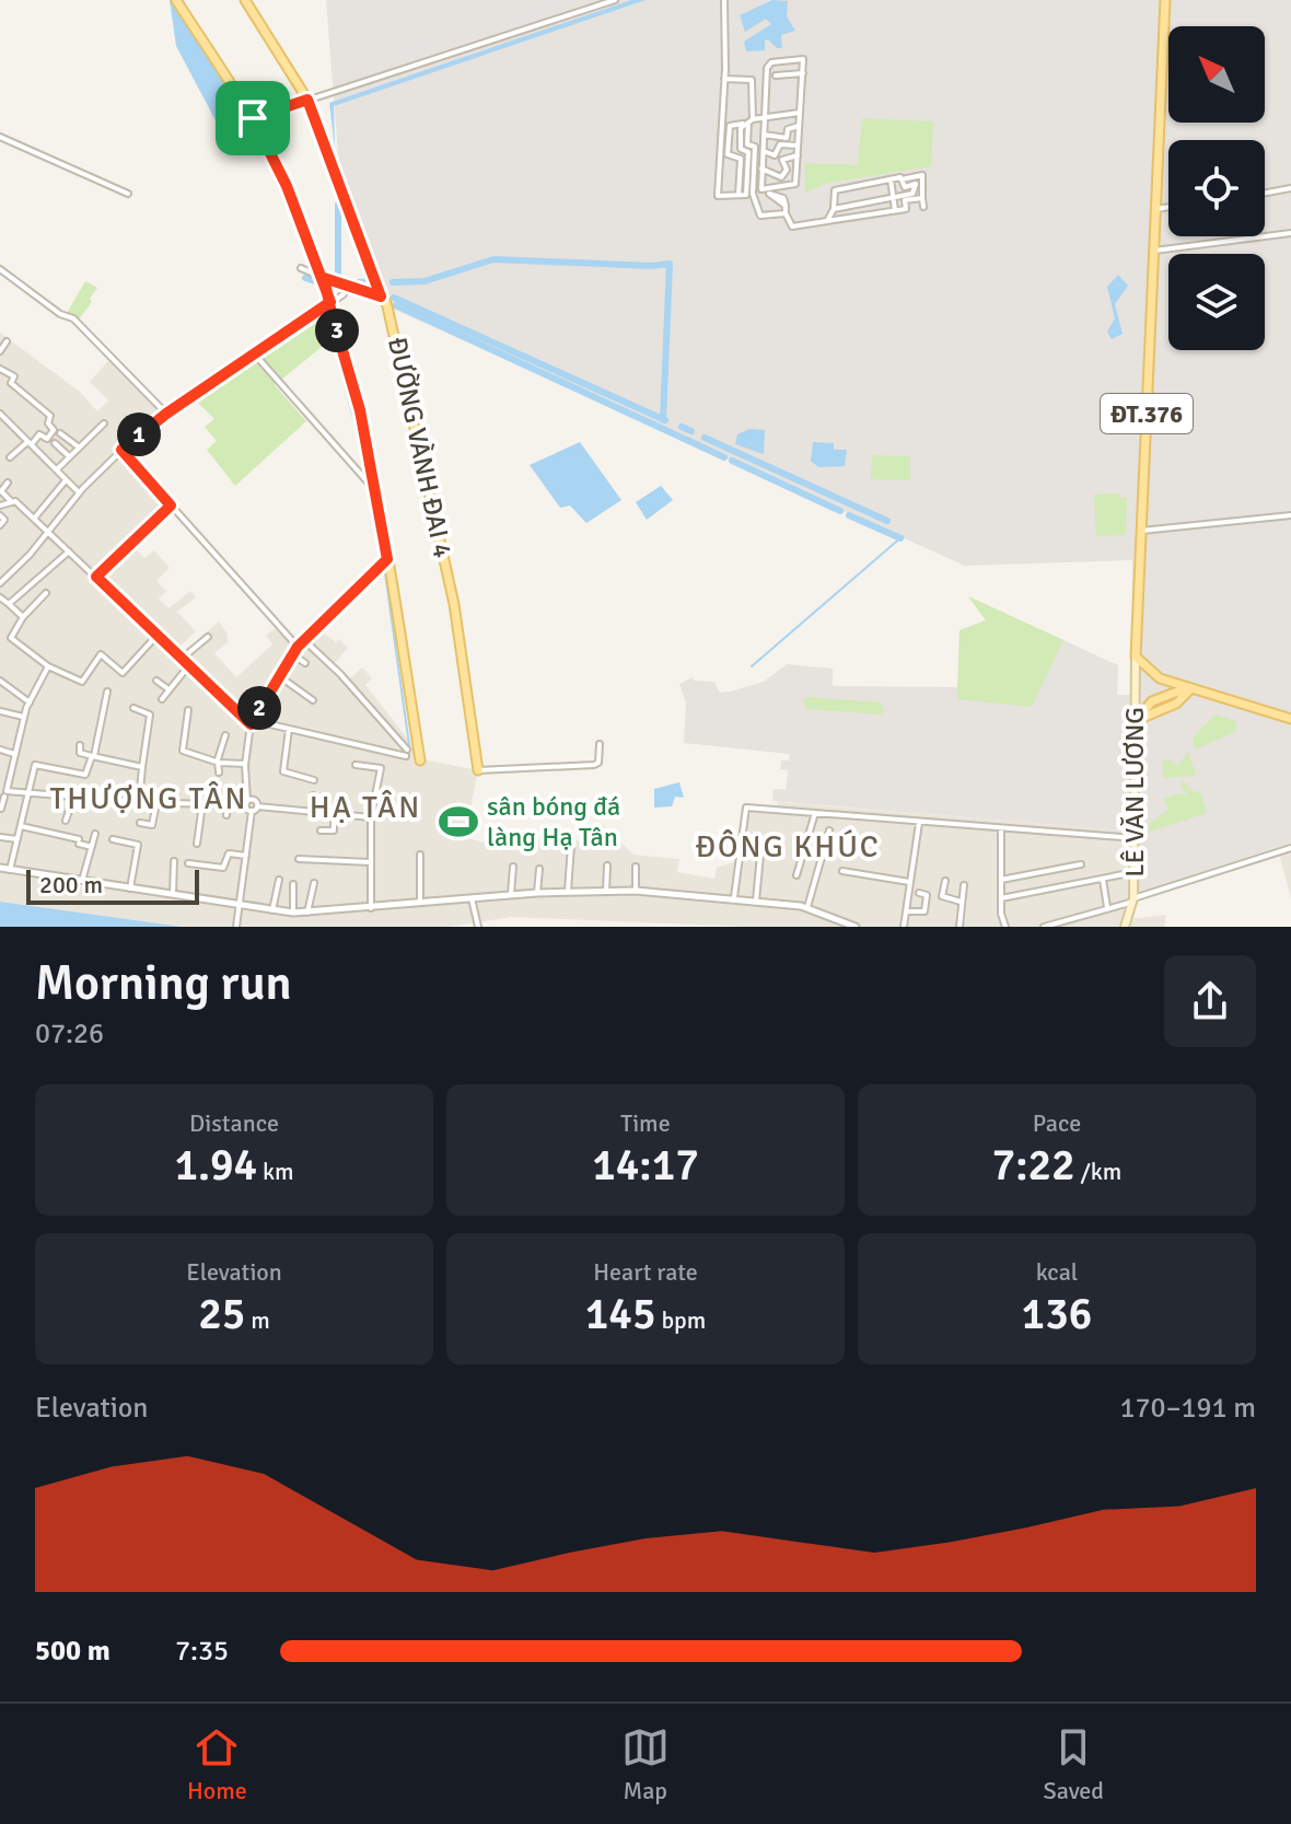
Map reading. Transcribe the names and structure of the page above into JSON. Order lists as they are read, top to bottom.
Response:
{
  "streets": {
    "main road": ["ĐT.376", "ĐƯỜNG VÀNH ĐAI 4", "LÊ VĂN LƯƠNG"]
  },
  "crossings": [
    ["ĐT.376", "LÊ VĂN LƯƠNG"]
  ],
  "districts": ["THƯỢNG TÂN", "HẠ TÂN", "ĐÔNG KHÚC"],
  "places": {
    "sports": ["sân bóng đá làng Hạ Tân"]
  },
  "scale_bar": "200 m",
  "north": "top left",
  "page": {
    "pins": ["3", "1", "2"],
    "scale": "200 m",
    "heading": ["Morning run", "07:26"],
    "stats": [
      ["Distance", "1.94 km"],
      ["Time", "14:17"],
      ["Pace", "7:22 /km"],
      ["Elevation", "25 m"],
      ["Heart rate", "145 bpm"],
      ["kcal", "136"]
    ],
    "chart": ["Elevation", "170–191 m"],
    "list": [
      {
        "name": "500 m",
        "note": "7:35"
      }
    ],
    "tabs": ["Home", "Map", "Saved"]
  }
}
